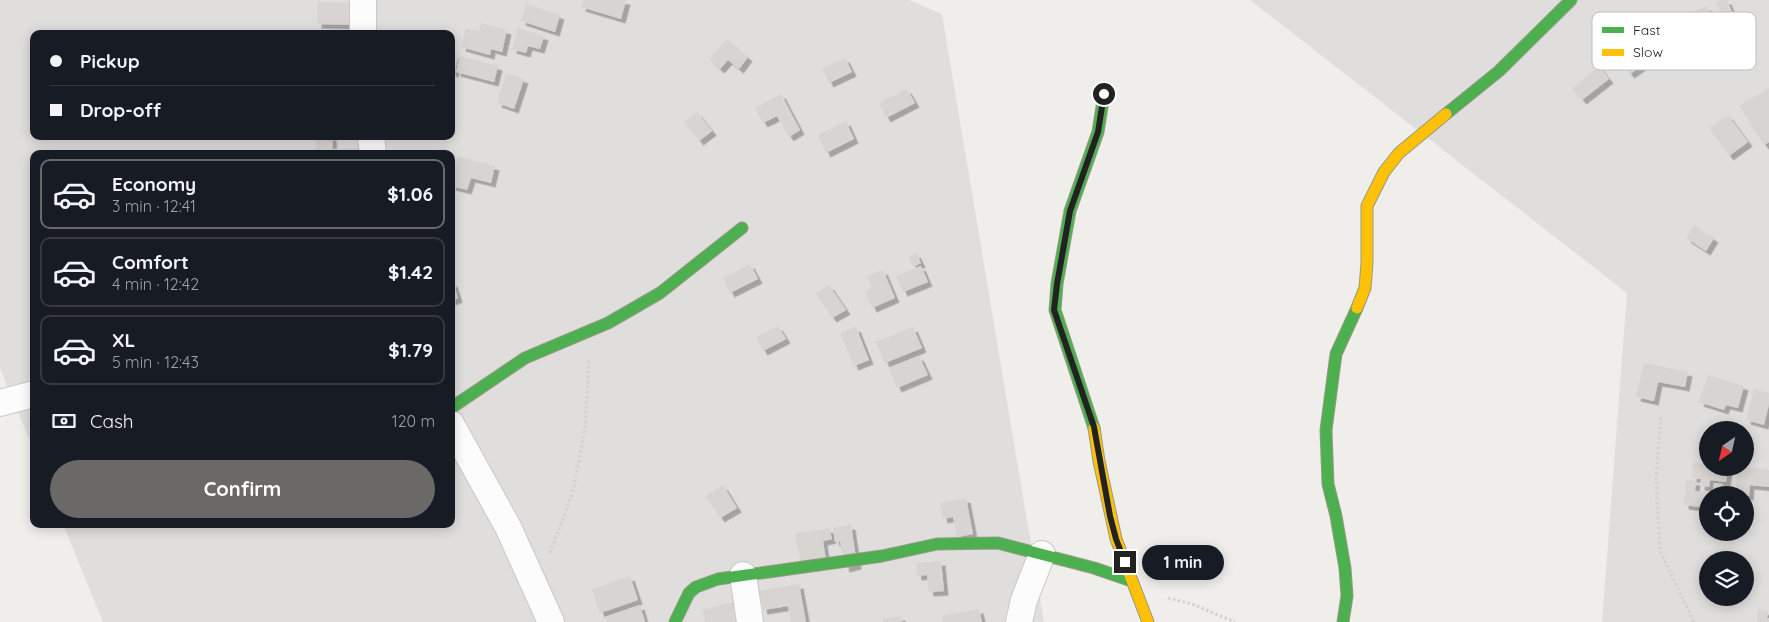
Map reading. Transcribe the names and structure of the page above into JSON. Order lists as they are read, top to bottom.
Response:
{
  "legend": ["Fast", "Slow"],
  "north": "bottom left",
  "page": {
    "banner": ["Pickup", "Drop-off"],
    "list": [
      {
        "name": "Economy",
        "note": "3 min · 12:41",
        "value": "$1.06"
      },
      {
        "name": "Comfort",
        "note": "4 min · 12:42",
        "value": "$1.42"
      },
      {
        "name": "XL",
        "note": "5 min · 12:43",
        "value": "$1.79"
      }
    ],
    "pay": ["Cash", "120 m"],
    "buttons": "Confirm",
    "bubble": "1 min"
  }
}
